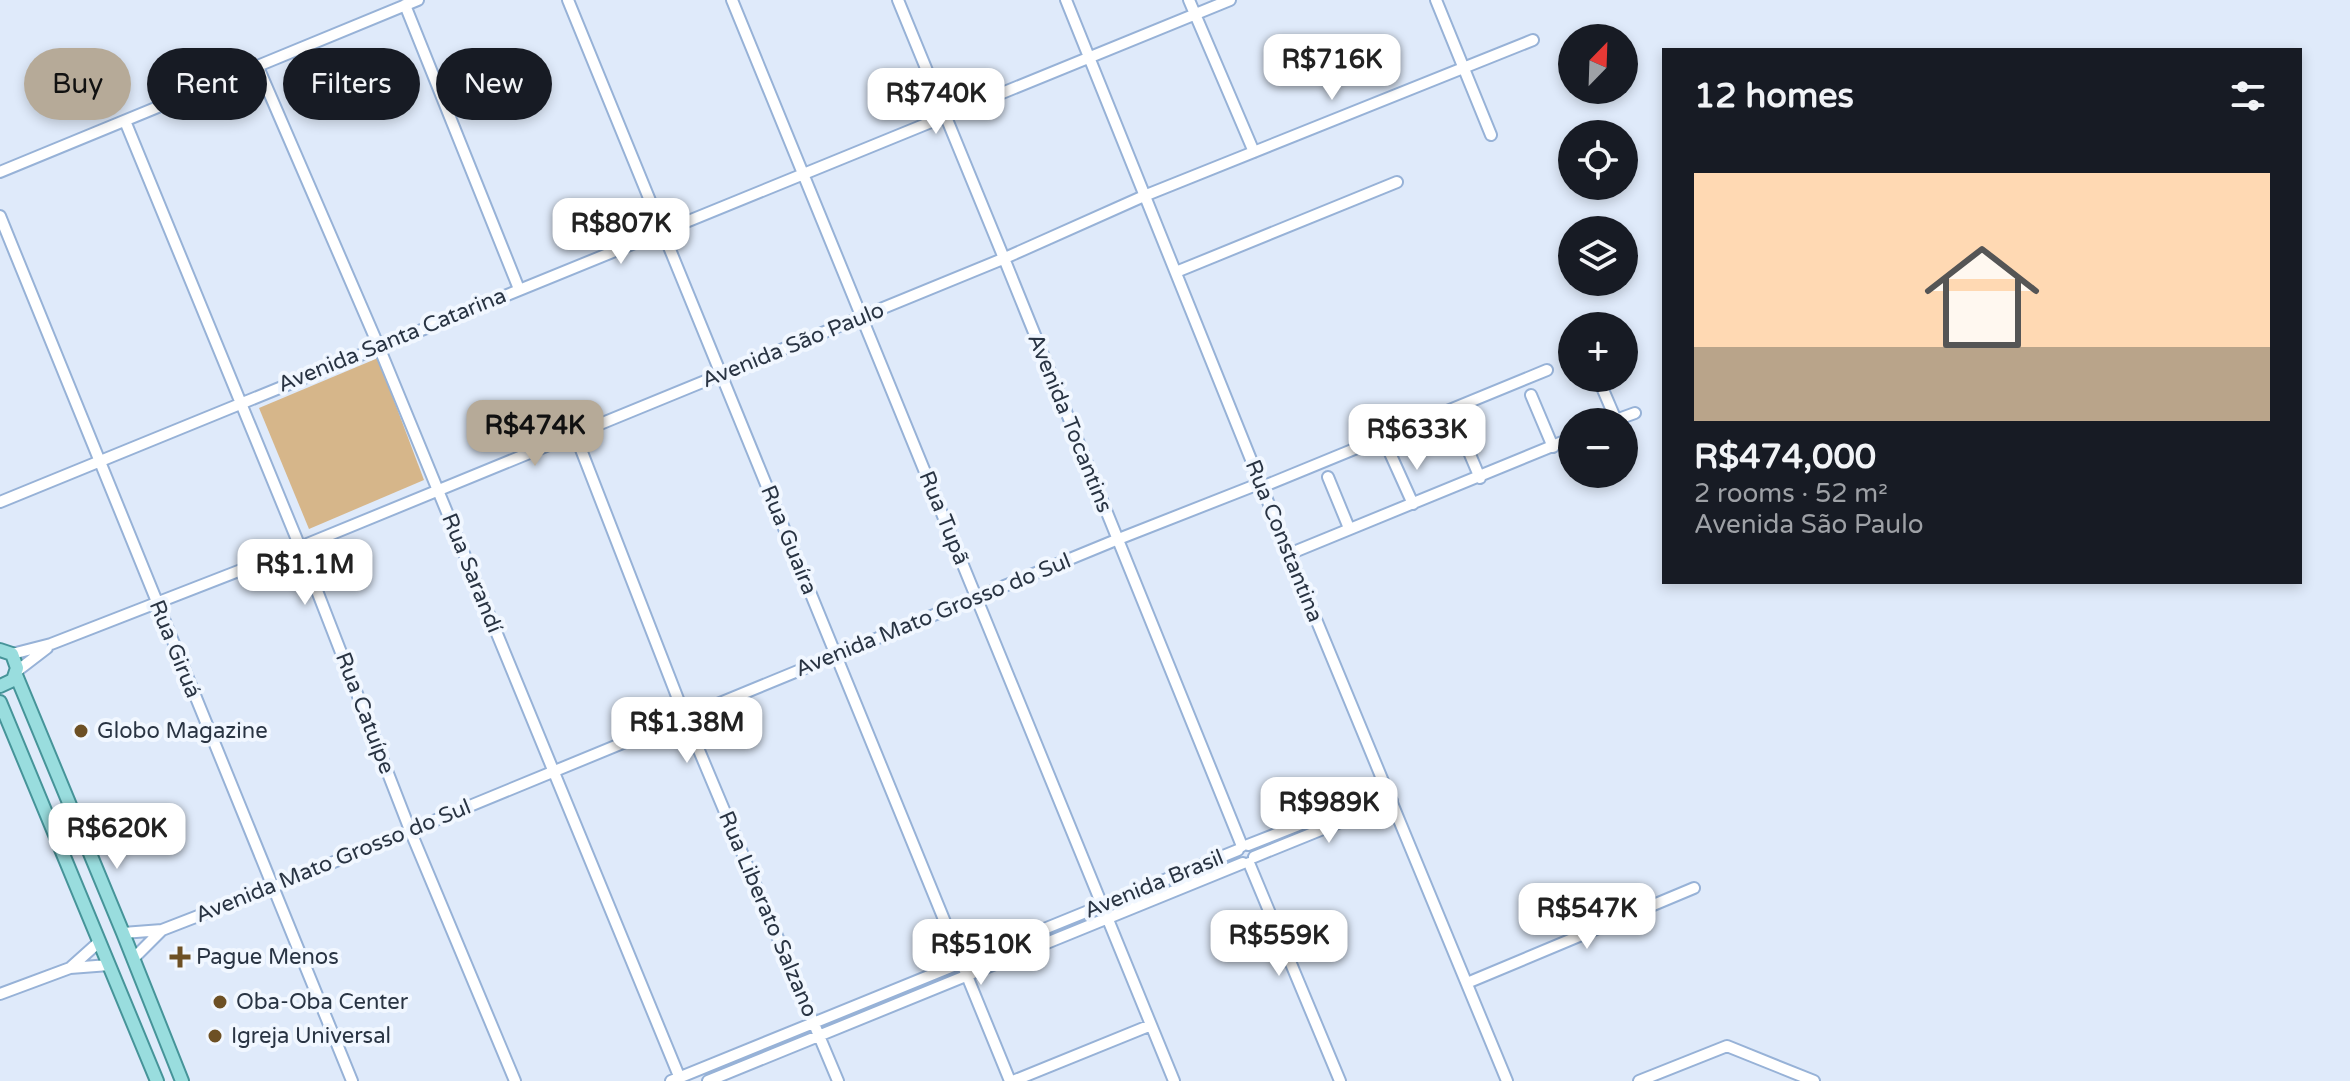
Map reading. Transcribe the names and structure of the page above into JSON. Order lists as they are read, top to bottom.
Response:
{
  "streets": {
    "street": [
      "Avenida Santa Catarina",
      "Avenida São Paulo",
      "Avenida Tocantins",
      "Rua Tupã",
      "Rua Guaíra",
      "Rua Constantina",
      "Rua Sarandí",
      "Avenida Mato Grosso do Sul",
      "Rua Giruá",
      "Rua Catuípe",
      "Avenida Brasil",
      "Rua Liberato Salzano"
    ]
  },
  "crossings": [
    ["Avenida Santa Catarina", "Avenida Tocantins"],
    ["Avenida Santa Catarina", "Rua Tupã"],
    ["Avenida Santa Catarina", "Rua Guaíra"],
    ["Avenida Santa Catarina", "Rua Constantina"],
    ["Avenida Santa Catarina", "Rua Sarandí"],
    ["Avenida Santa Catarina", "Rua Giruá"],
    ["Avenida Santa Catarina", "Rua Catuípe"],
    ["Avenida São Paulo", "Avenida Tocantins"],
    ["Avenida São Paulo", "Rua Tupã"],
    ["Avenida São Paulo", "Rua Guaíra"],
    ["Avenida São Paulo", "Rua Constantina"],
    ["Avenida São Paulo", "Rua Sarandí"],
    ["Avenida São Paulo", "Rua Giruá"],
    ["Avenida São Paulo", "Rua Catuípe"],
    ["Avenida São Paulo", "Rua Liberato Salzano"],
    ["Avenida Tocantins", "Avenida Mato Grosso do Sul"],
    ["Avenida Tocantins", "Avenida Brasil"],
    ["Rua Tupã", "Avenida Mato Grosso do Sul"],
    ["Rua Tupã", "Avenida Brasil"],
    ["Rua Guaíra", "Avenida Mato Grosso do Sul"],
    ["Rua Guaíra", "Avenida Brasil"],
    ["Rua Constantina", "Avenida Mato Grosso do Sul"],
    ["Rua Constantina", "Avenida Brasil"],
    ["Rua Sarandí", "Avenida Mato Grosso do Sul"],
    ["Rua Sarandí", "Avenida Brasil"],
    ["Avenida Mato Grosso do Sul", "Rua Giruá"],
    ["Avenida Mato Grosso do Sul", "Rua Catuípe"],
    ["Avenida Mato Grosso do Sul", "Rua Liberato Salzano"],
    ["Avenida Brasil", "Rua Liberato Salzano"]
  ],
  "places": {
    "other": ["Globo Magazine", "Oba-Oba Center", "Igreja Universal"],
    "health": ["Pague Menos"]
  },
  "north": "top right",
  "page": {
    "map_buttons": ["+", "−"],
    "price": [
      "R$716K",
      "R$740K",
      "R$807K",
      "R$474K",
      "R$633K",
      "R$1.1M",
      "R$1.38M",
      "R$989K",
      "R$620K",
      "R$547K",
      "R$559K",
      "R$510K"
    ],
    "chip": [
      "Buy",
      "Rent",
      "Filters",
      "New"
    ],
    "heading": "12 homes",
    "list": [
      {
        "name": "R$474,000",
        "note": "2 rooms · 52 m² · Avenida São Paulo"
      }
    ]
  }
}
